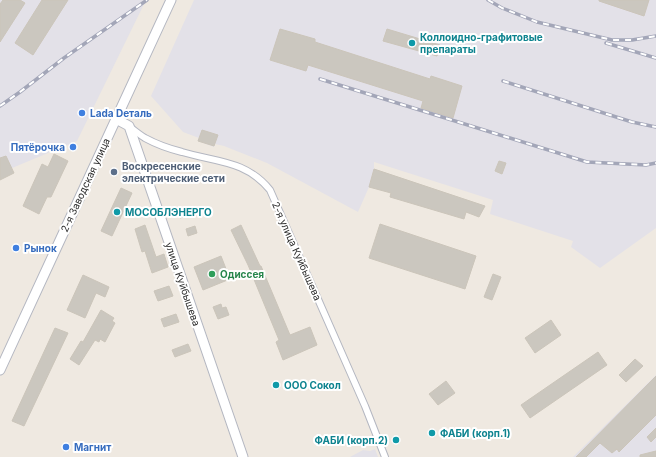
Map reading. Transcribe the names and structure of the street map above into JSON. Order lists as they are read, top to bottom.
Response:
{
  "streets": {
    "street": ["2-я Заводская улица", "2-я улица Куйбышева", "улица Куйбышева"]
  },
  "crossings": [
    ["2-я улица Куйбышева", "улица Куйбышева"]
  ],
  "places": [
    "Коллоидно-графитовые препараты",
    "Lada Dеталь",
    "Пятёрочка",
    "Воскресенские электрические сети",
    "МОСОБЛЭНЕРГО",
    "Рынок",
    "Одиссея",
    "ООО Сокол",
    "ФАБИ (корп.1)",
    "ФАБИ (корп.2)",
    "Магнит"
  ]
}
